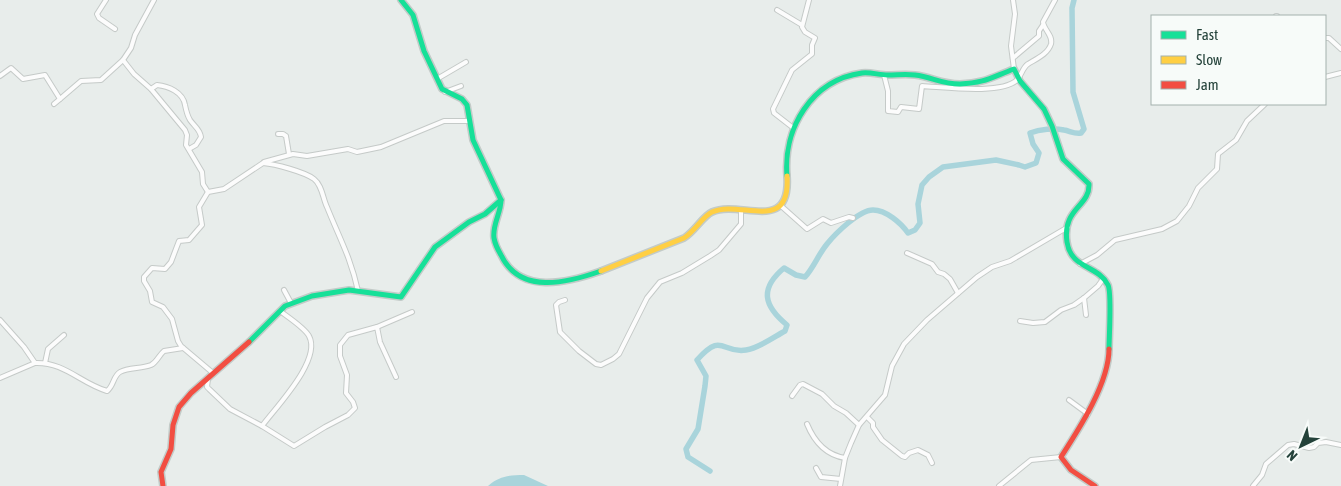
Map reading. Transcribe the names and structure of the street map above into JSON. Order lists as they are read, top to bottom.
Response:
{
  "legend": ["Fast", "Slow", "Jam"],
  "north": "bottom left"
}
